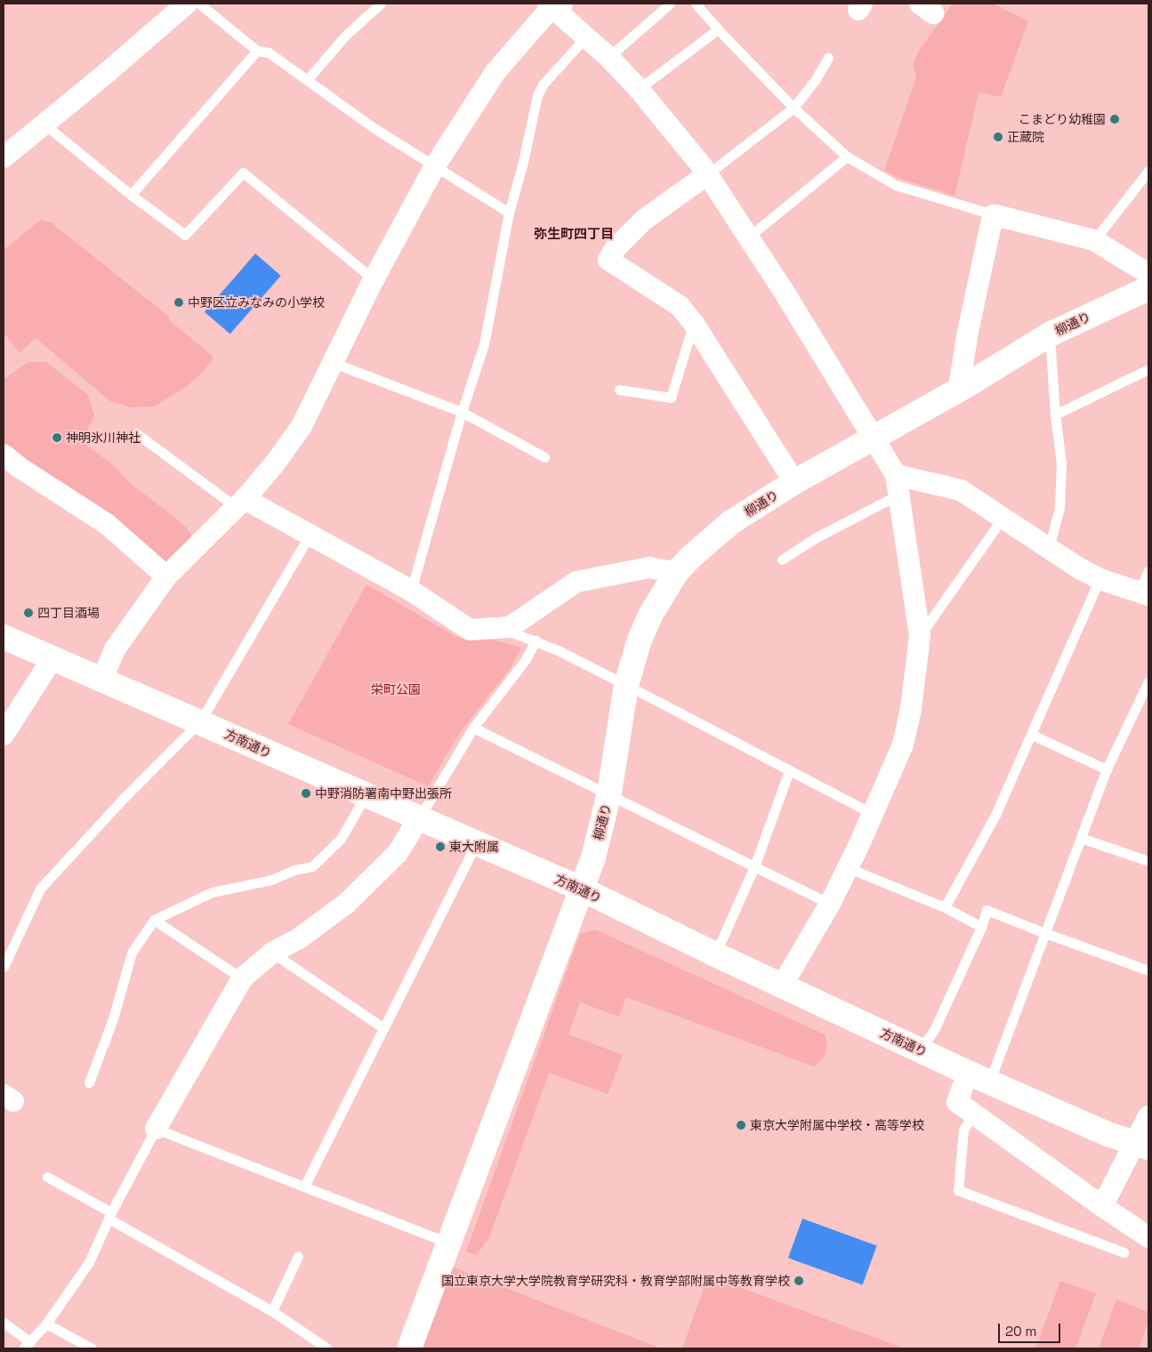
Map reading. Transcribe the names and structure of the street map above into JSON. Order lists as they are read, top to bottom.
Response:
{
  "streets": {
    "street": ["柳通り", "方南通り"]
  },
  "crossings": [
    ["柳通り", "方南通り"]
  ],
  "districts": ["弥生町四丁目"],
  "parks": ["栄町公園"],
  "places": [
    "こまどり幼稚園",
    "正蔵院",
    "中野区立みなみの小学校",
    "神明氷川神社",
    "四丁目酒場",
    "中野消防署南中野出張所",
    "東大附属",
    "東京大学附属中学校・高等学校",
    "国立東京大学大学院教育学研究科・教育学部附属中等教育学校"
  ],
  "scale_bar": "20 m"
}
